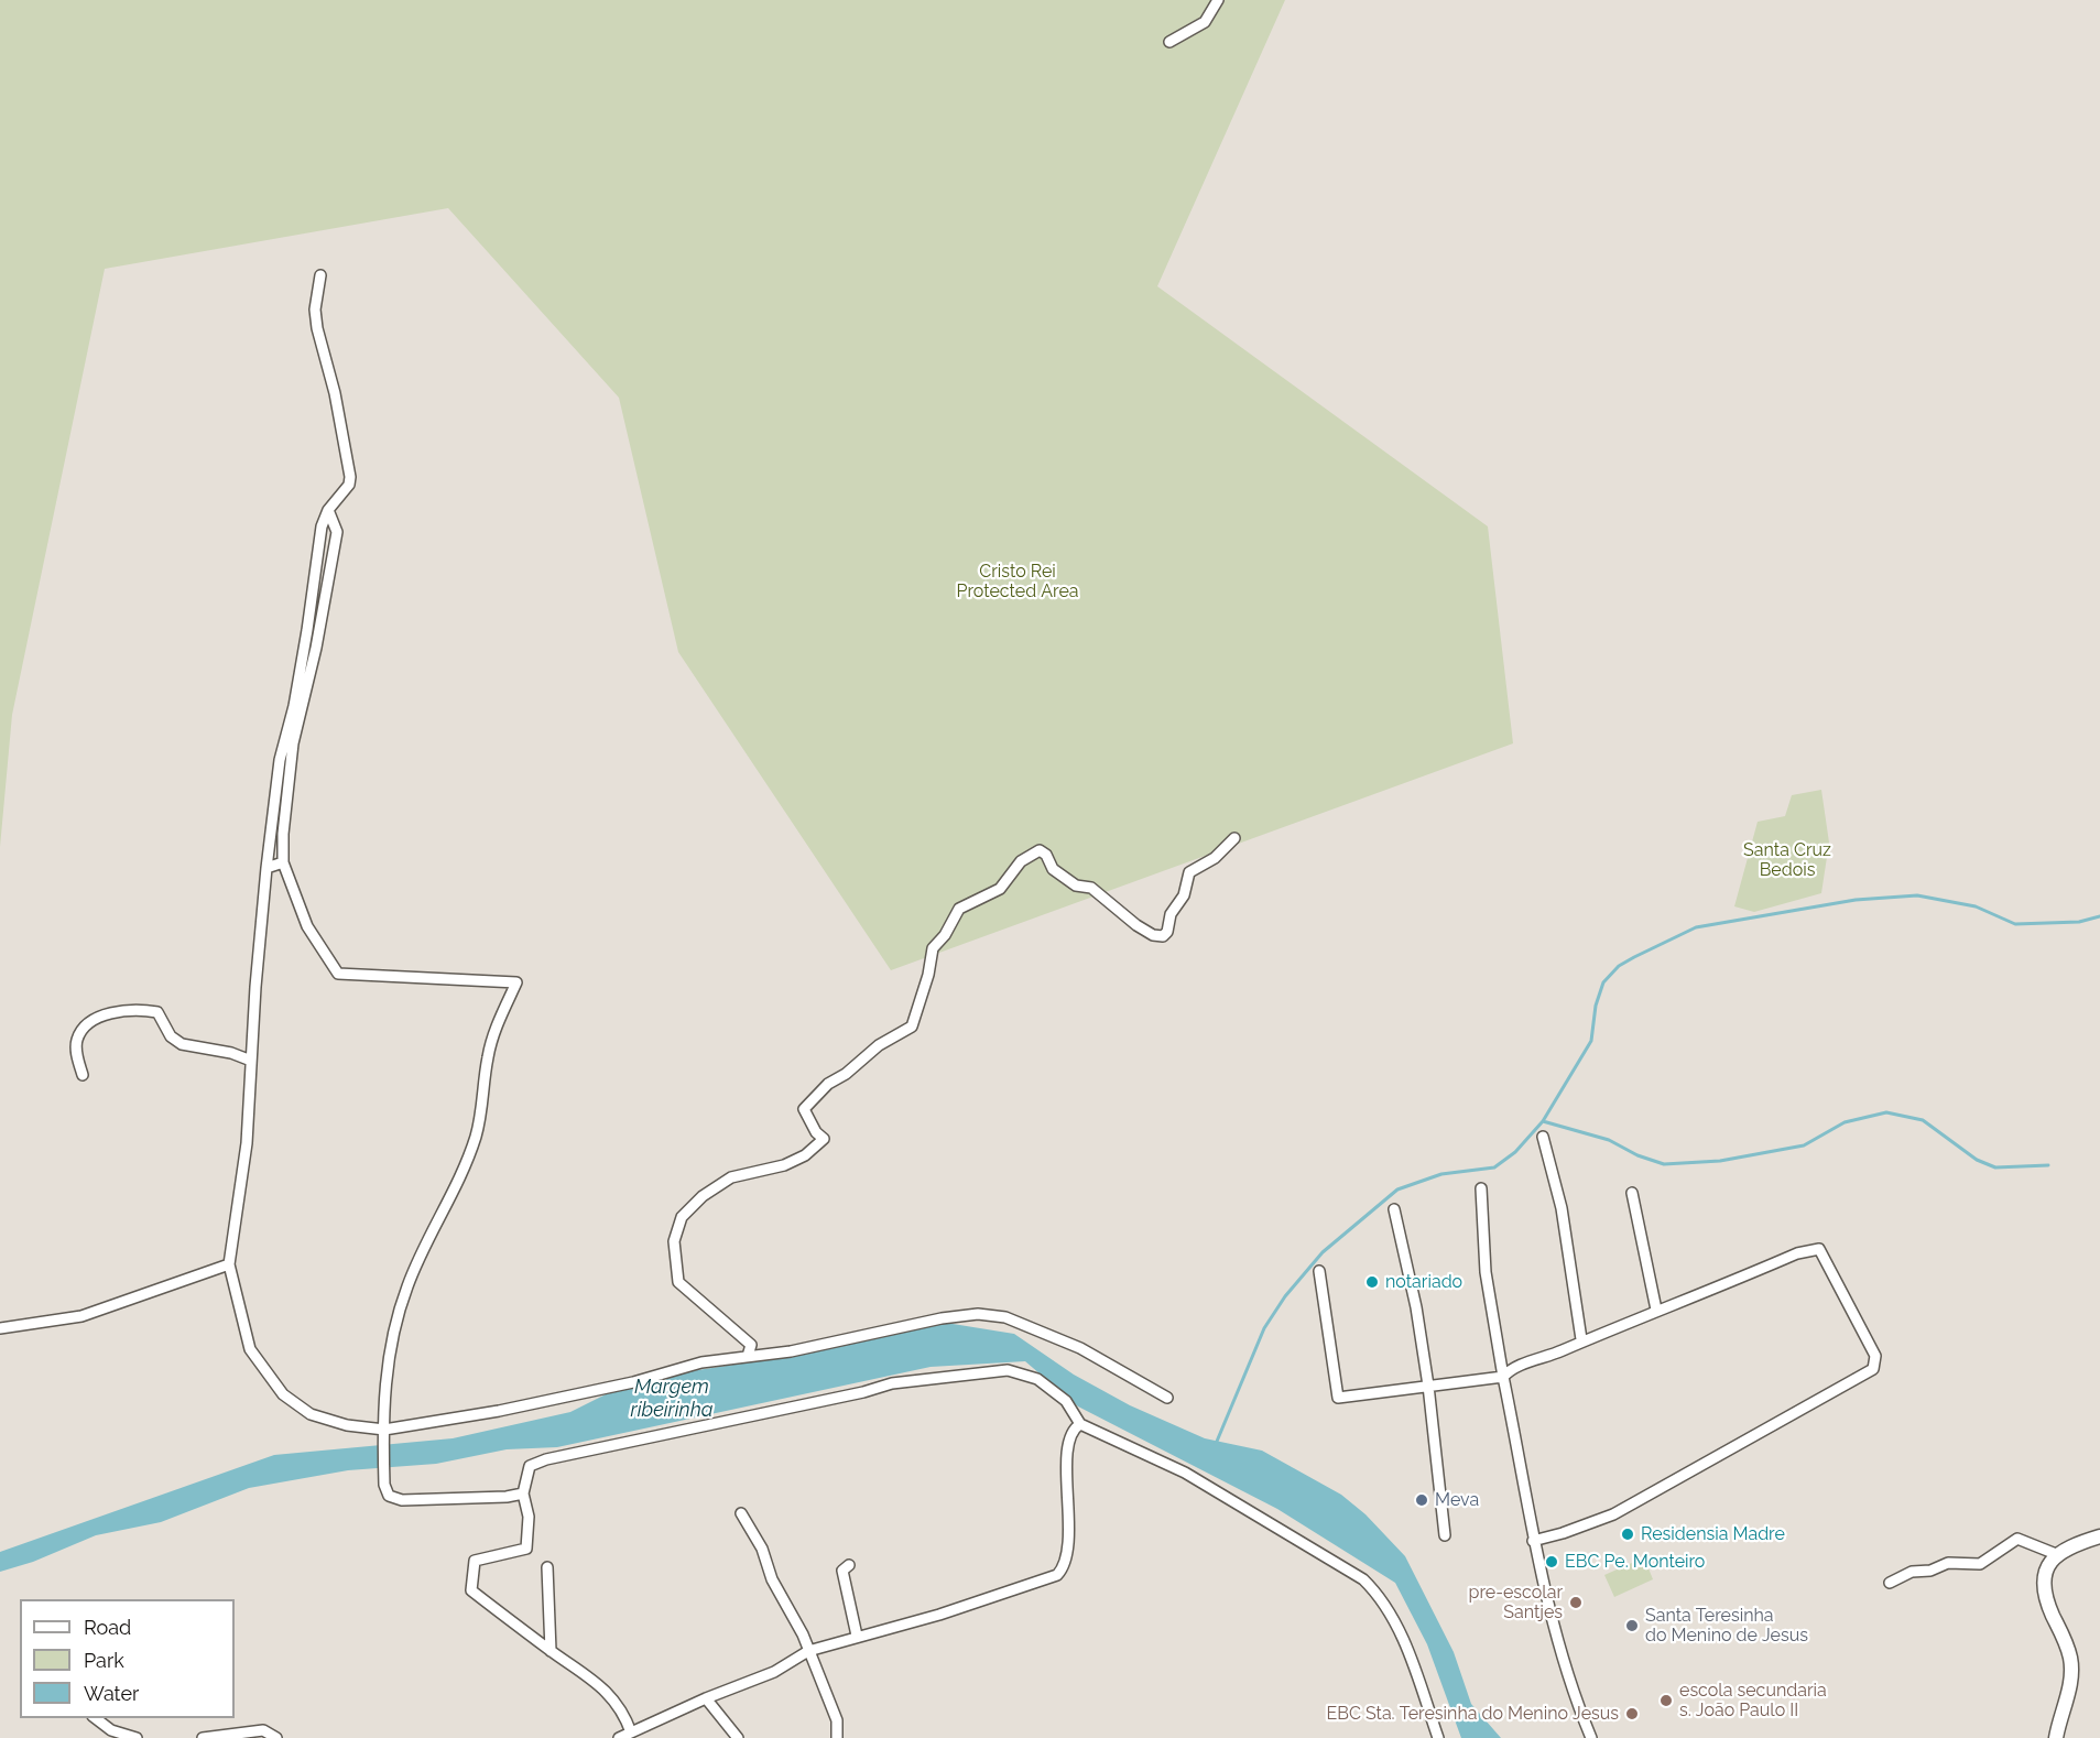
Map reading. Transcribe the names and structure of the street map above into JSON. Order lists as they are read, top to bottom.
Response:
{
  "water": ["Margem ribeirinha"],
  "parks": ["Cristo Rei Protected Area", "Santa Cruz Bedois"],
  "places": [
    "notariado",
    "Meva",
    "Residensia Madre",
    "EBC Pe. Monteiro",
    "pre-escolar Santjes",
    "Santa Teresinha do Menino de Jesus",
    "escola secundaria s. João Paulo II",
    "EBC Sta. Teresinha do Menino Jesus"
  ],
  "legend": ["Road", "Park", "Water"]
}
